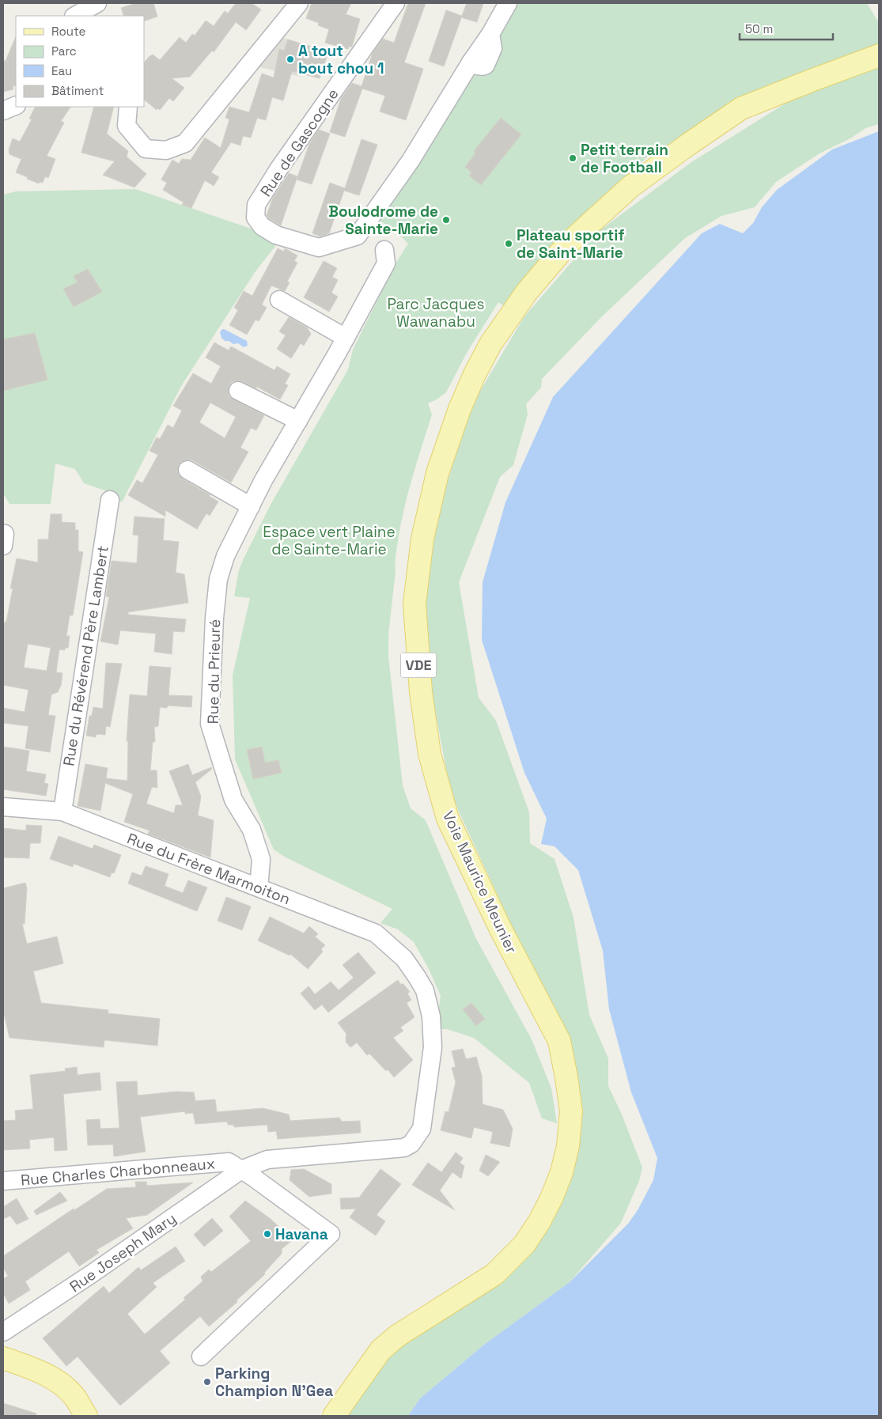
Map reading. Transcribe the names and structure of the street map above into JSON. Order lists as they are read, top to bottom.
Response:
{
  "streets": {
    "main road": ["VDE", "Voie Maurice Meunier"],
    "street": [
      "Rue de Gascogne",
      "Rue du Révérend Père Lambert",
      "Rue du Prieuré",
      "Rue du Frère Marmoiton",
      "Rue Charles Charbonneaux",
      "Rue Joseph Mary"
    ]
  },
  "crossings": [
    ["Rue du Révérend Père Lambert", "Rue du Frère Marmoiton"],
    ["Rue du Prieuré", "Rue du Frère Marmoiton"],
    ["Rue du Frère Marmoiton", "Rue Charles Charbonneaux"],
    ["Rue du Frère Marmoiton", "Rue Joseph Mary"],
    ["Rue Charles Charbonneaux", "Rue Joseph Mary"]
  ],
  "parks": ["Parc Jacques Wawanabu", "Espace vert Plaine de Sainte-Marie"],
  "places": [
    "A tout bout chou 1",
    "Petit terrain de Football",
    "Boulodrome de Sainte-Marie",
    "Plateau sportif de Saint-Marie",
    "Havana",
    "Parking Champion N'Gea"
  ],
  "legend": [
    "Route",
    "Parc",
    "Eau",
    "Bâtiment"
  ],
  "scale_bar": "50 m"
}
